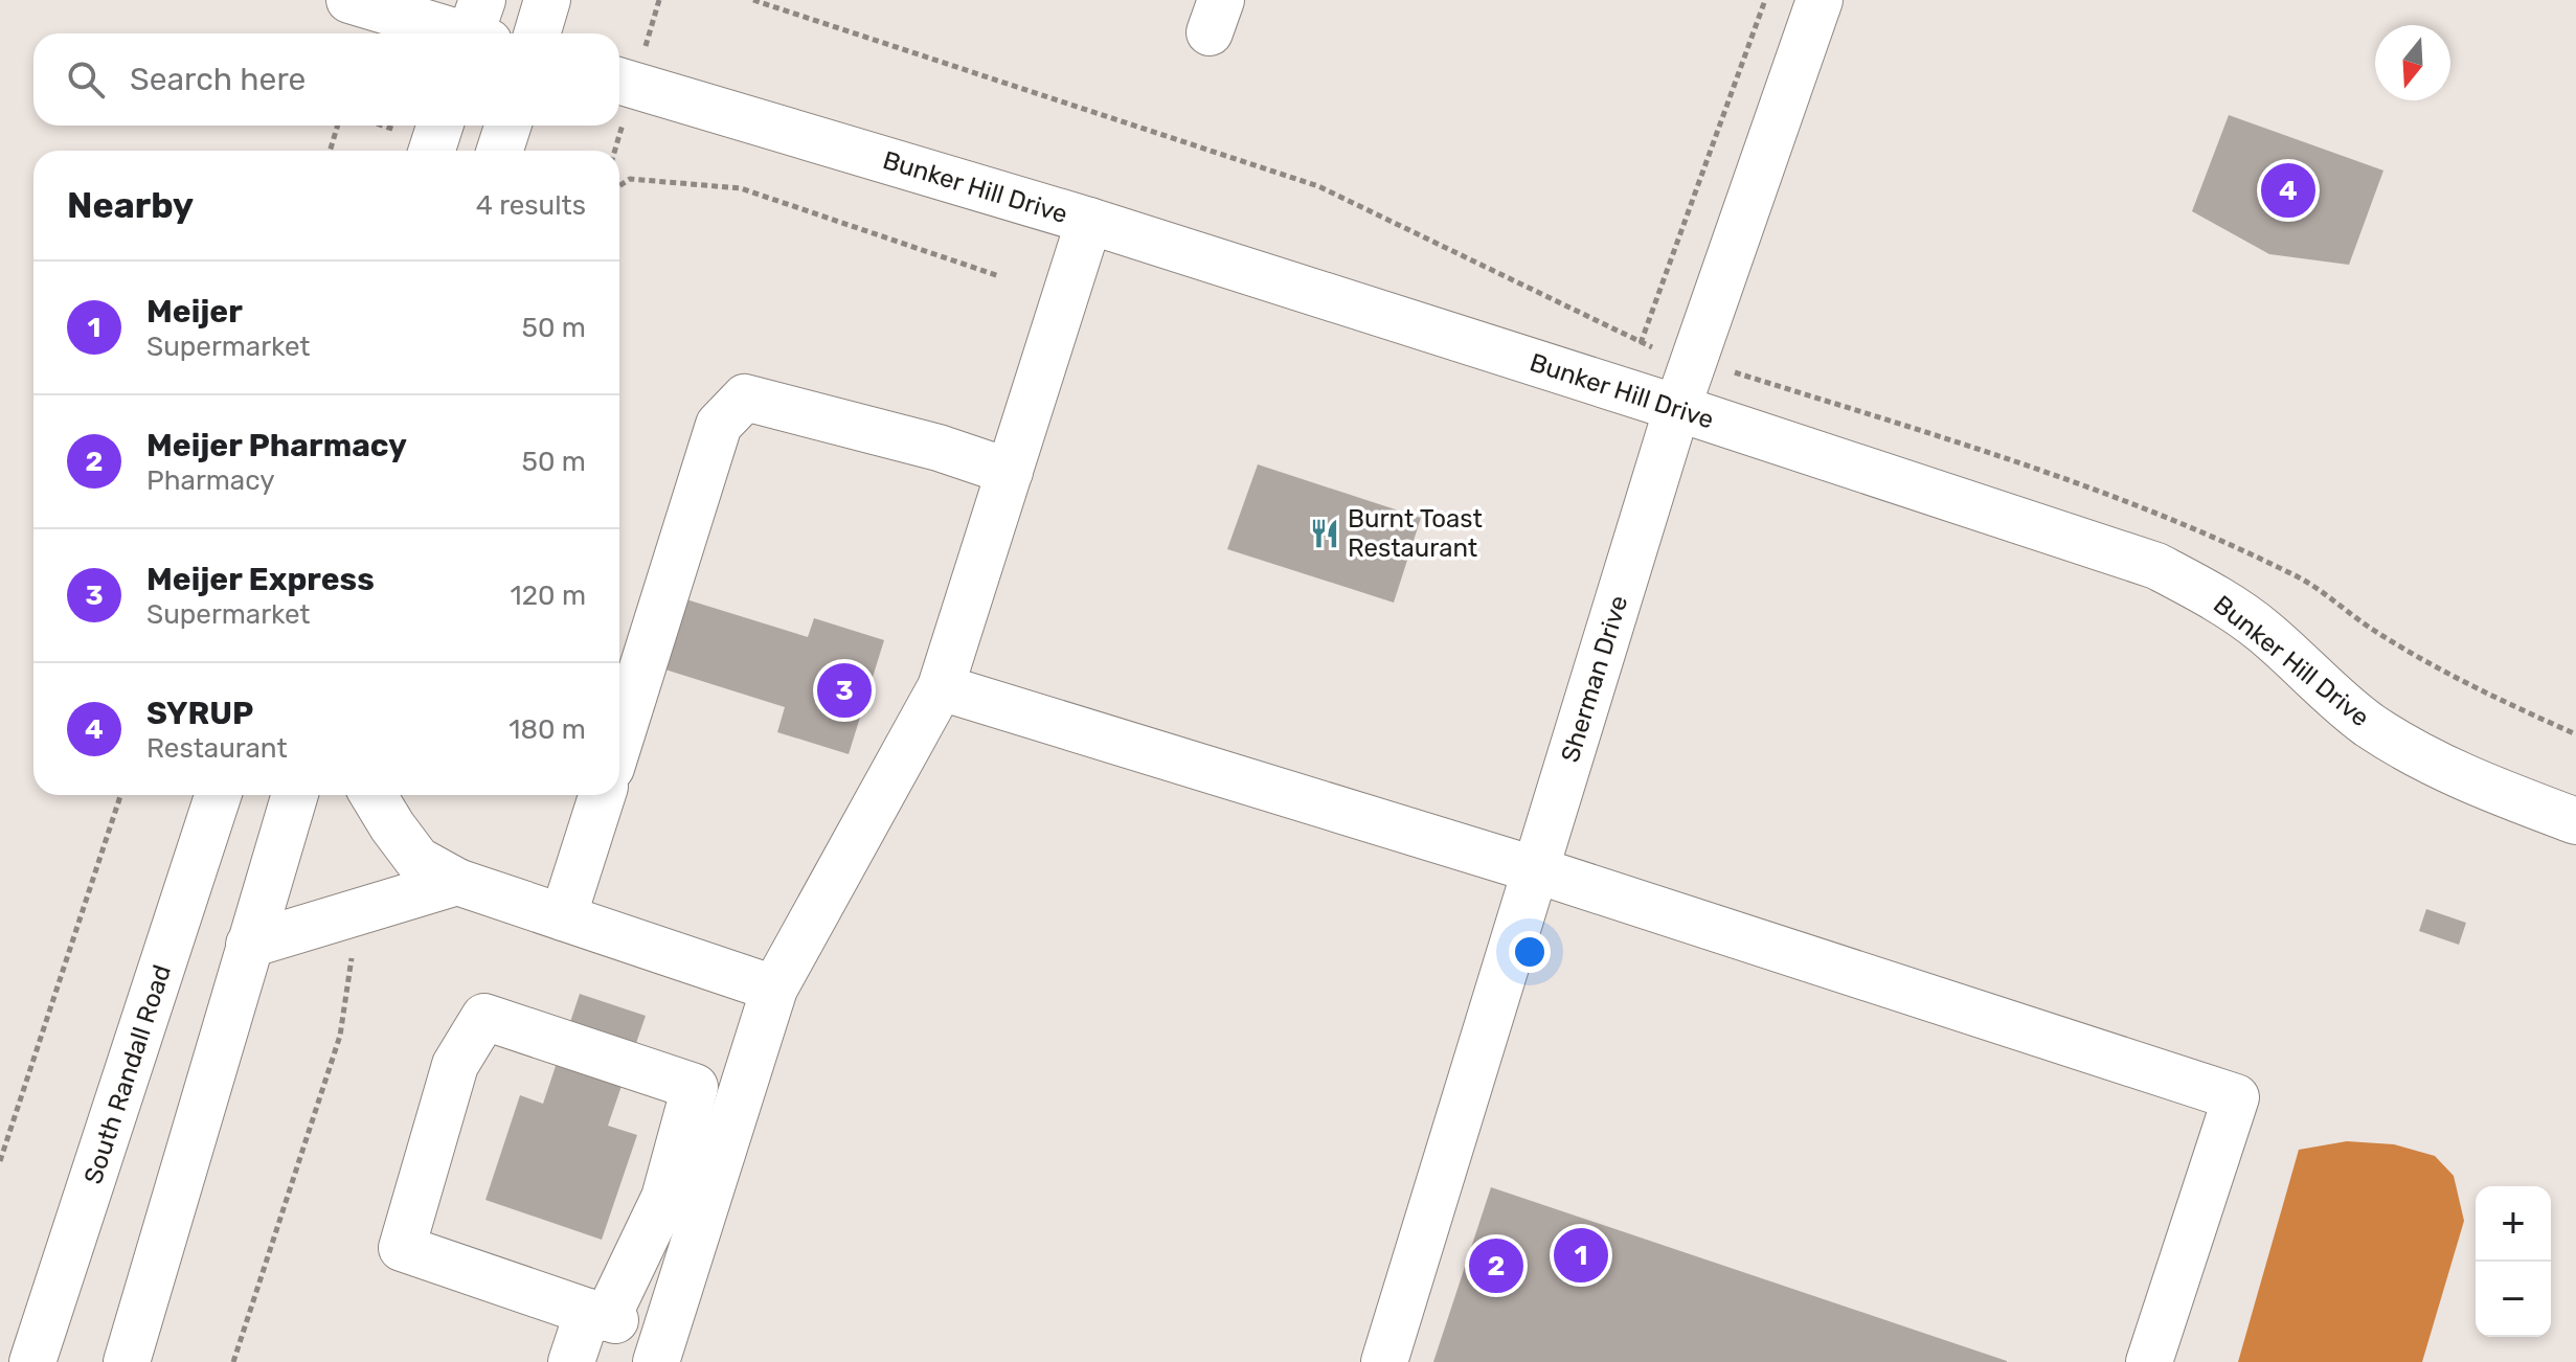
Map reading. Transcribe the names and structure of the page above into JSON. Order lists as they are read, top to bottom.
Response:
{
  "streets": {
    "street": ["Bunker Hill Drive", "Sherman Drive", "South Randall Road"]
  },
  "crossings": [
    ["Bunker Hill Drive", "Sherman Drive"]
  ],
  "places": {
    "restaurant": ["Burnt Toast Restaurant"]
  },
  "north": "bottom",
  "page": {
    "search": "Search here",
    "heading": ["Nearby", "4 results"],
    "pins": [
      "4",
      "3",
      "1",
      "2"
    ],
    "list": [
      {
        "mark": "1",
        "name": "Meijer",
        "note": "Supermarket",
        "value": "50 m"
      },
      {
        "mark": "2",
        "name": "Meijer Pharmacy",
        "note": "Pharmacy",
        "value": "50 m"
      },
      {
        "mark": "3",
        "name": "Meijer Express",
        "note": "Supermarket",
        "value": "120 m"
      },
      {
        "mark": "4",
        "name": "SYRUP",
        "note": "Restaurant",
        "value": "180 m"
      }
    ],
    "map_buttons": ["+", "−"]
  }
}
